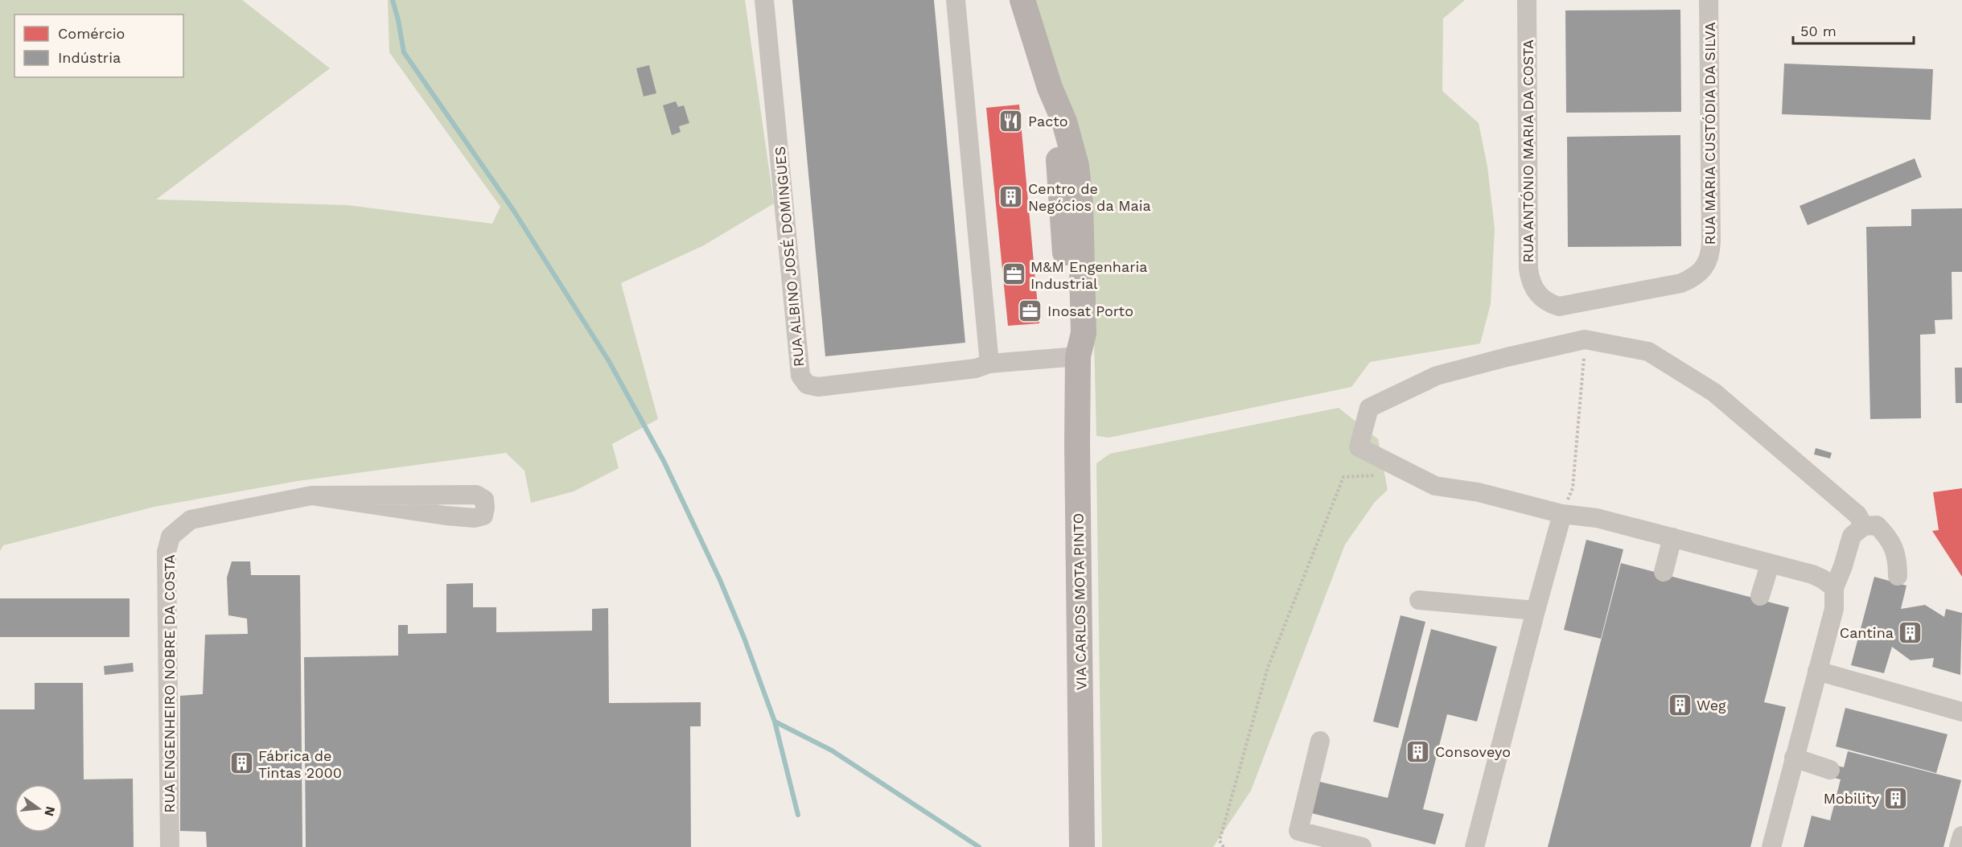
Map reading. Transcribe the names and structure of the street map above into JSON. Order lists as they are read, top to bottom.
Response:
{
  "streets": {
    "main road": ["VIA CARLOS MOTA PINTO"],
    "street": [
      "RUA MARIA CUSTÓDIA DA SILVA",
      "RUA ANTÓNIO MARIA DA COSTA",
      "RUA ALBINO JOSÉ DOMINGUES",
      "RUA ENGENHEIRO NOBRE DA COSTA"
    ]
  },
  "crossings": [
    ["RUA MARIA CUSTÓDIA DA SILVA", "RUA ANTÓNIO MARIA DA COSTA"],
    ["RUA ALBINO JOSÉ DOMINGUES", "VIA CARLOS MOTA PINTO"]
  ],
  "places": {
    "restaurant": ["Pacto"],
    "building": [
      "Centro de Negócios da Maia",
      "Cantina",
      "Weg",
      "Consoveyo",
      "Fábrica de Tintas 2000",
      "Mobility"
    ],
    "office": ["M&M Engenharia Industrial", "Inosat Porto"]
  },
  "legend": ["Comércio", "Indústria"],
  "scale_bar": "50 m",
  "north": "right"
}
